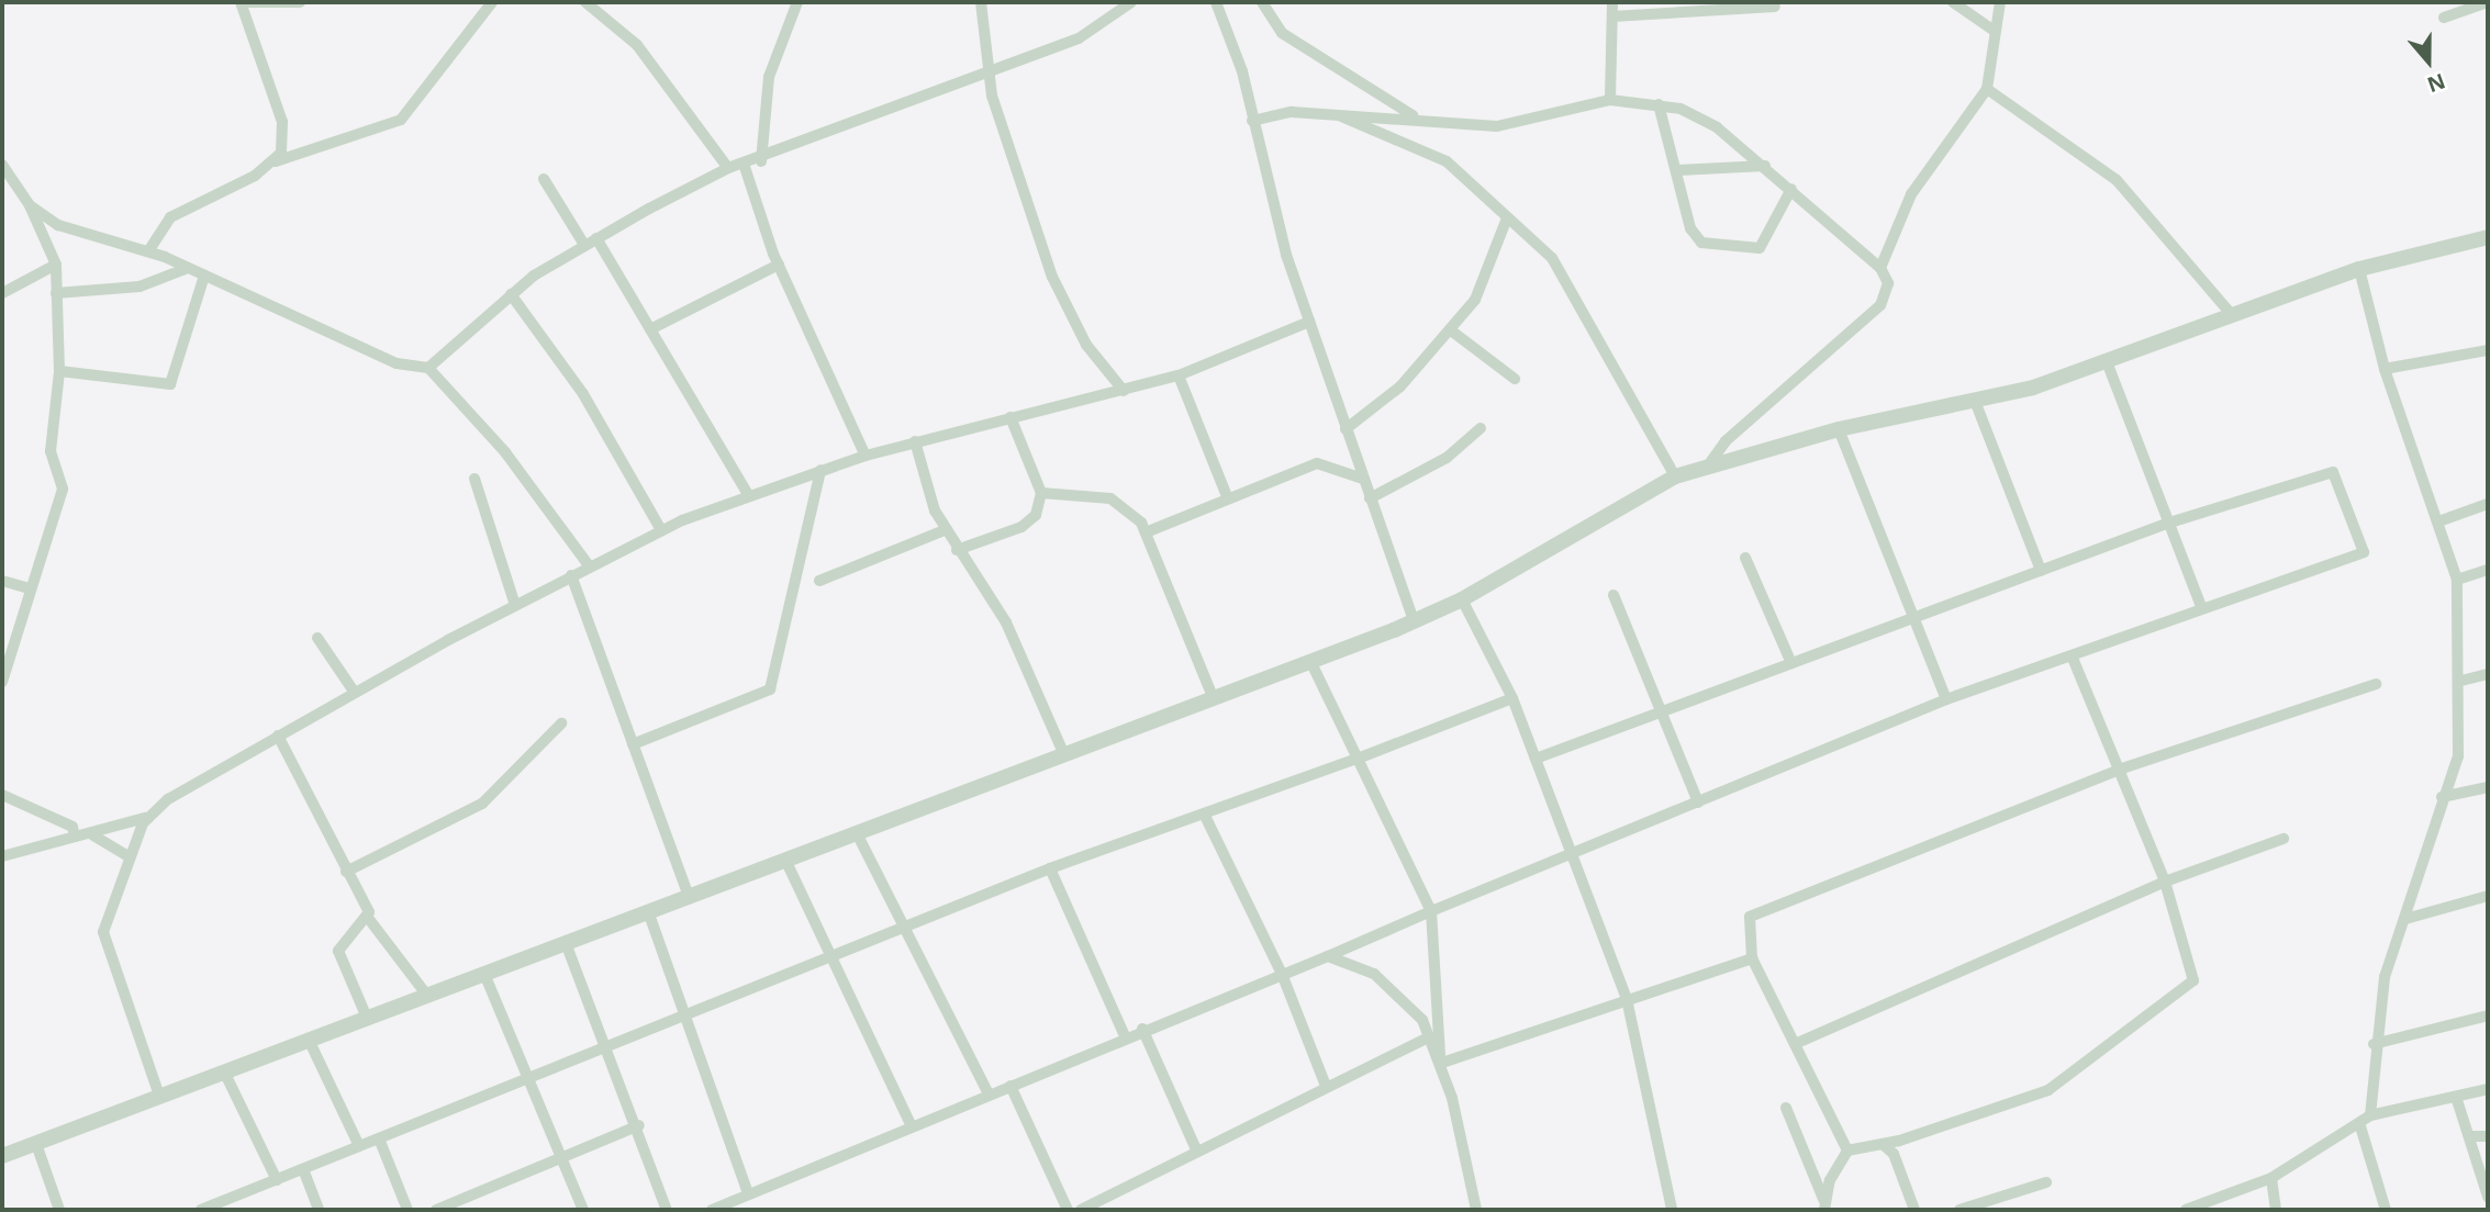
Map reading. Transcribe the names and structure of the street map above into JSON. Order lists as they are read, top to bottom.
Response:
{
  "north": "bottom"
}
